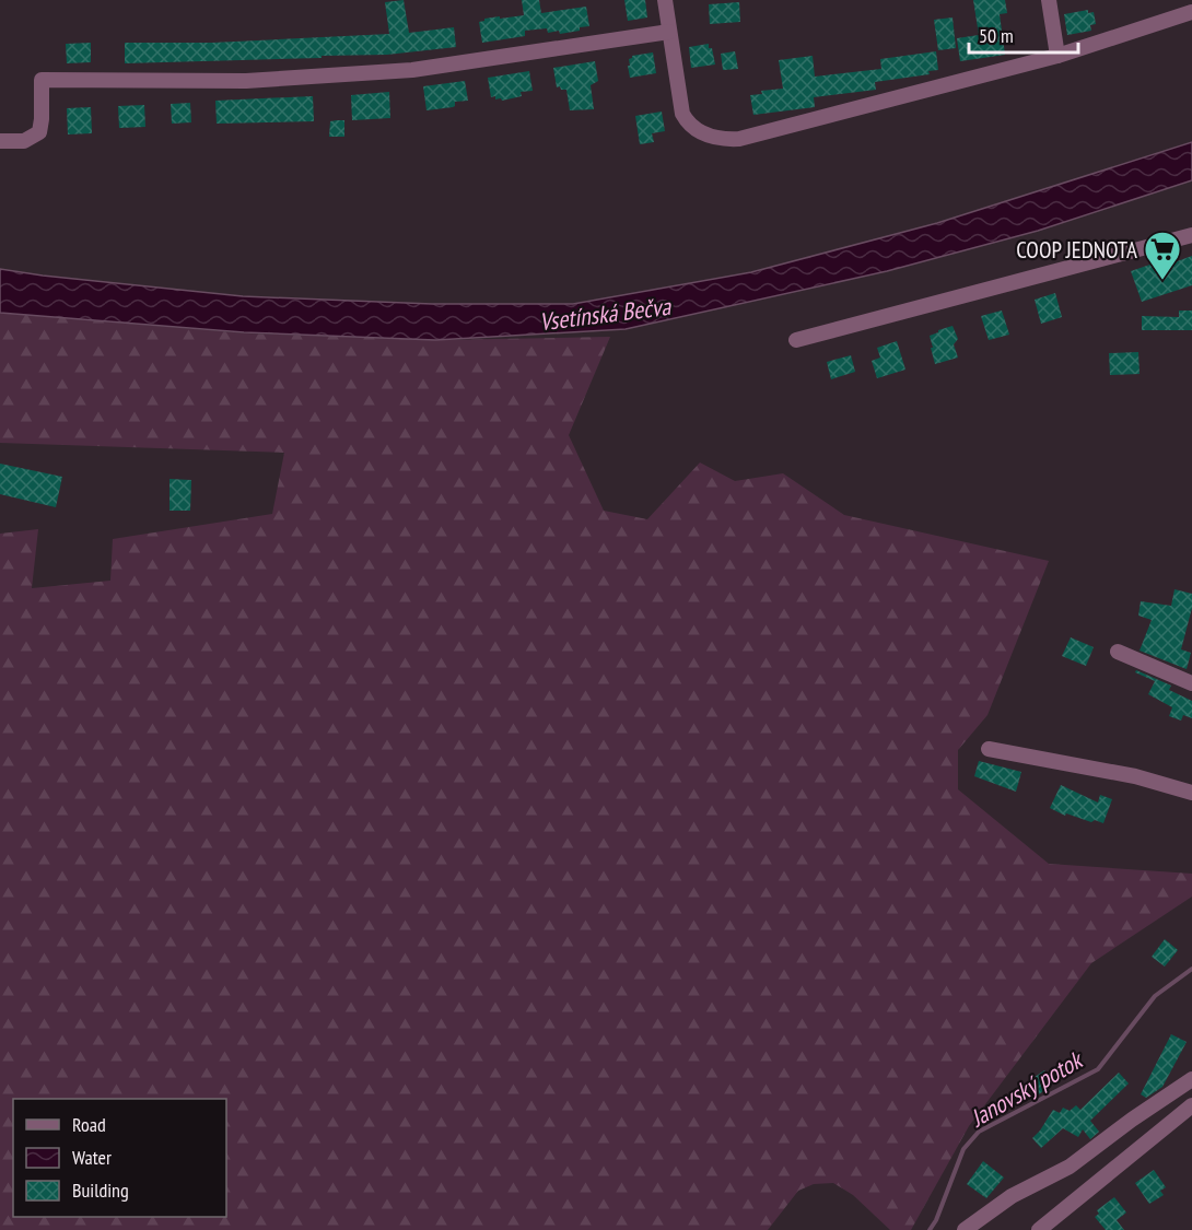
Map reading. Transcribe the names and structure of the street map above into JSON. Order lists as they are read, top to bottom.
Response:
{
  "water": ["Vsetínská Bečva", "Janovský potok"],
  "places": {
    "supermarket": ["COOP JEDNOTA"]
  },
  "legend": ["Road", "Water", "Building"],
  "scale_bar": "50 m"
}
